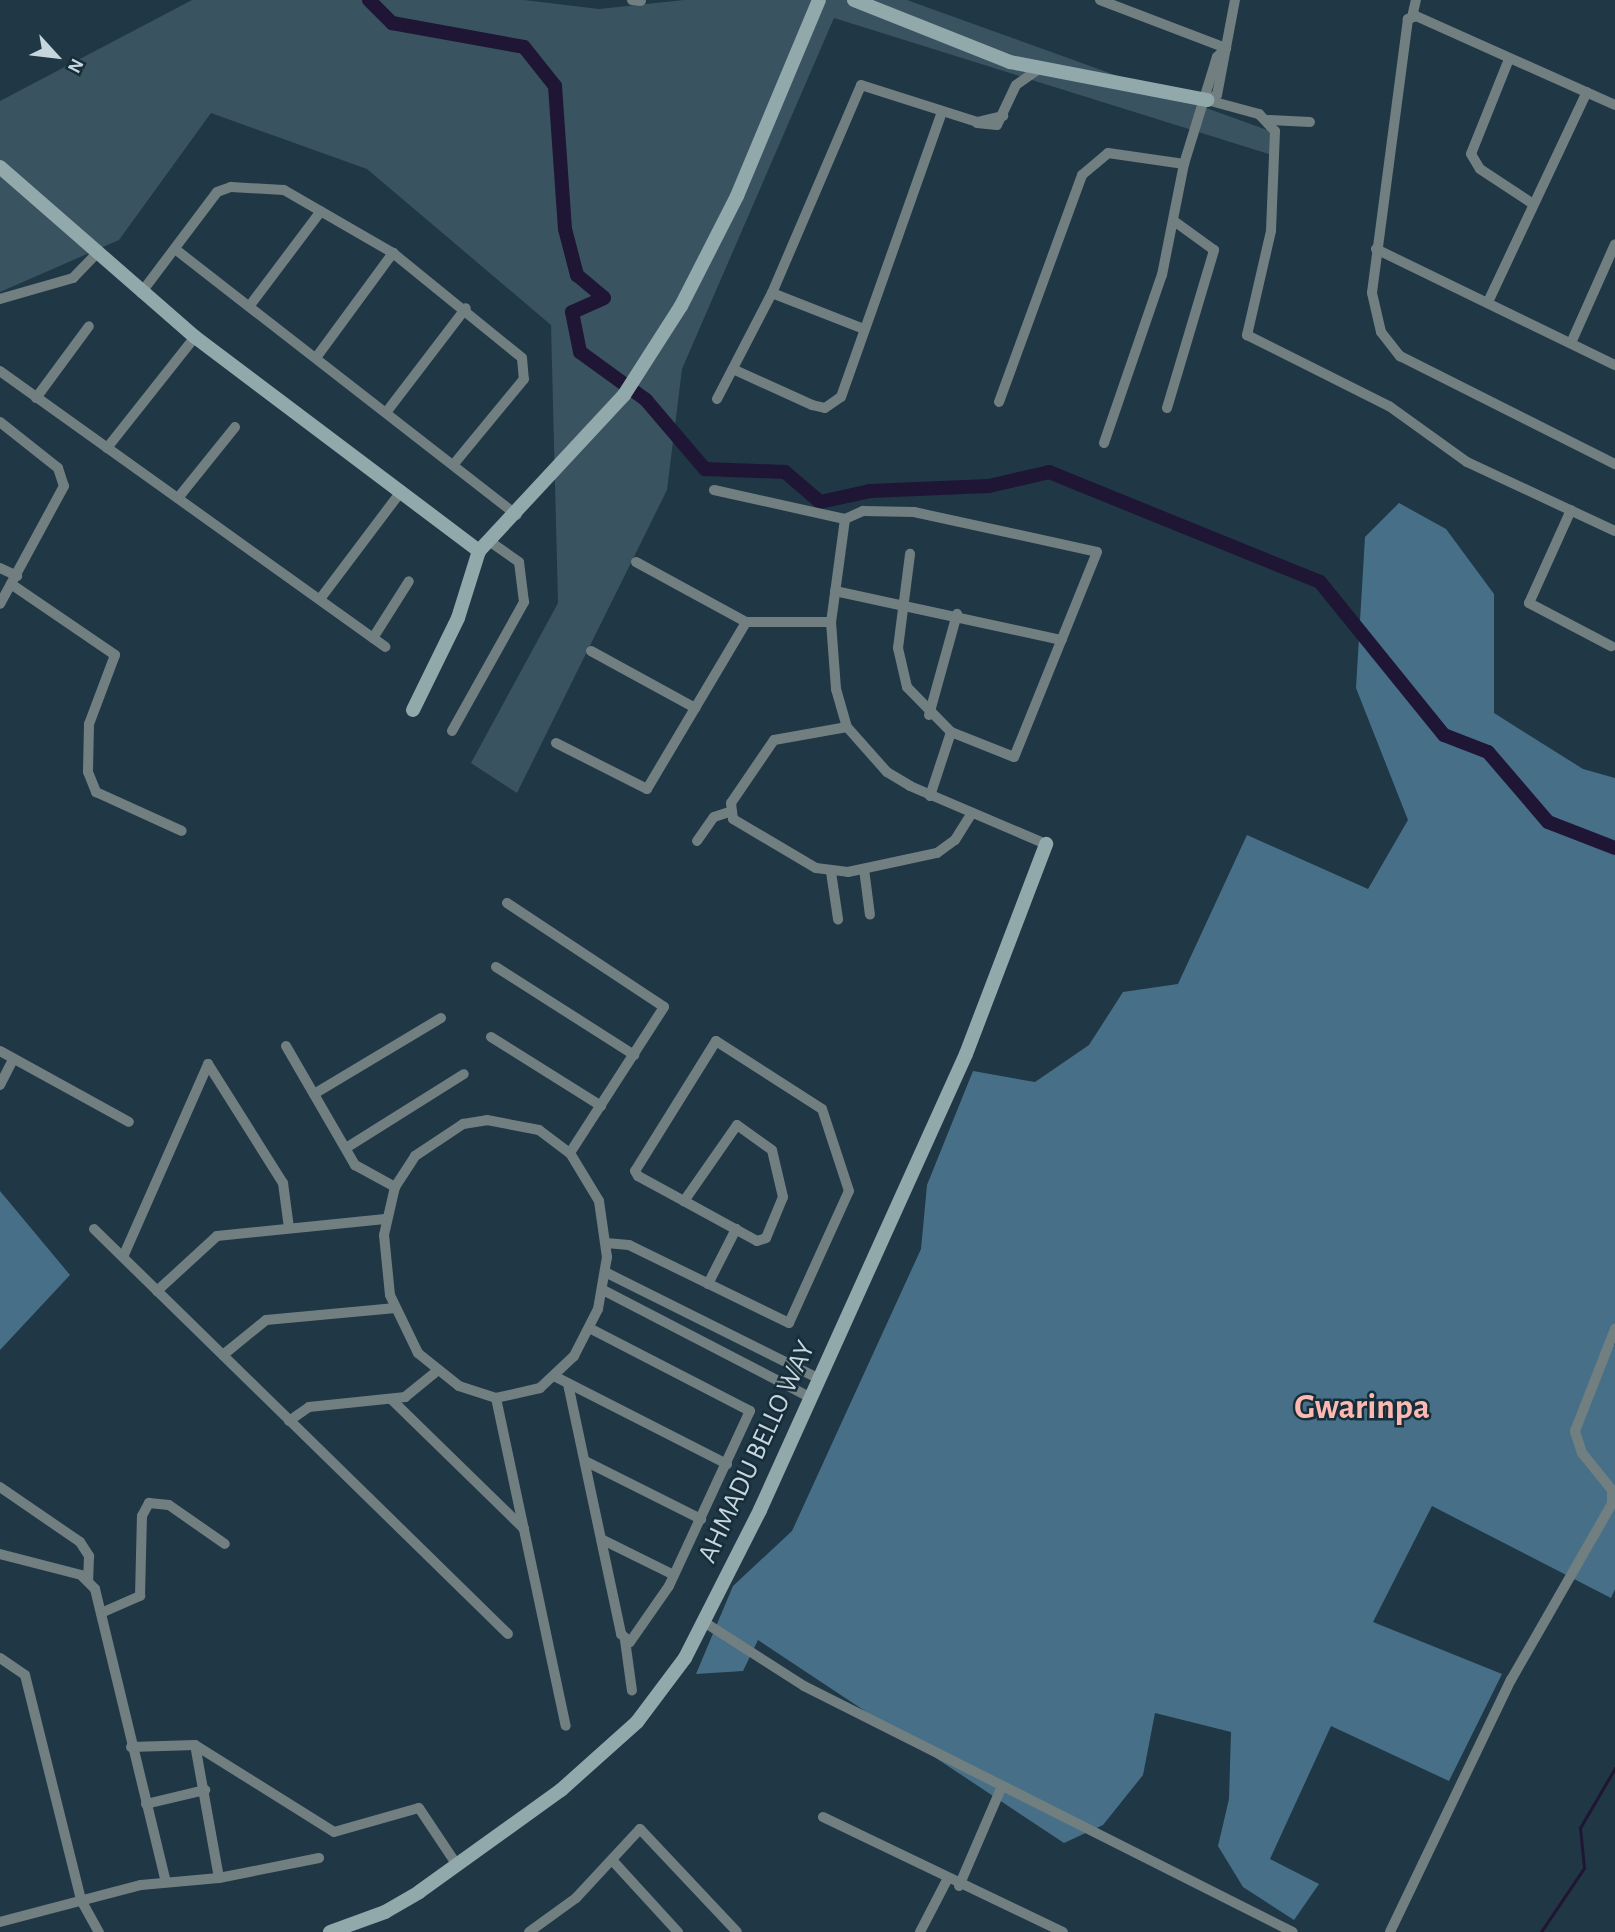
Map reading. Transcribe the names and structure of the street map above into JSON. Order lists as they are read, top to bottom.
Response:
{
  "streets": {
    "street": ["AHMADU BELLO WAY"]
  },
  "districts": ["Gwarinpa"],
  "north": "bottom right"
}
